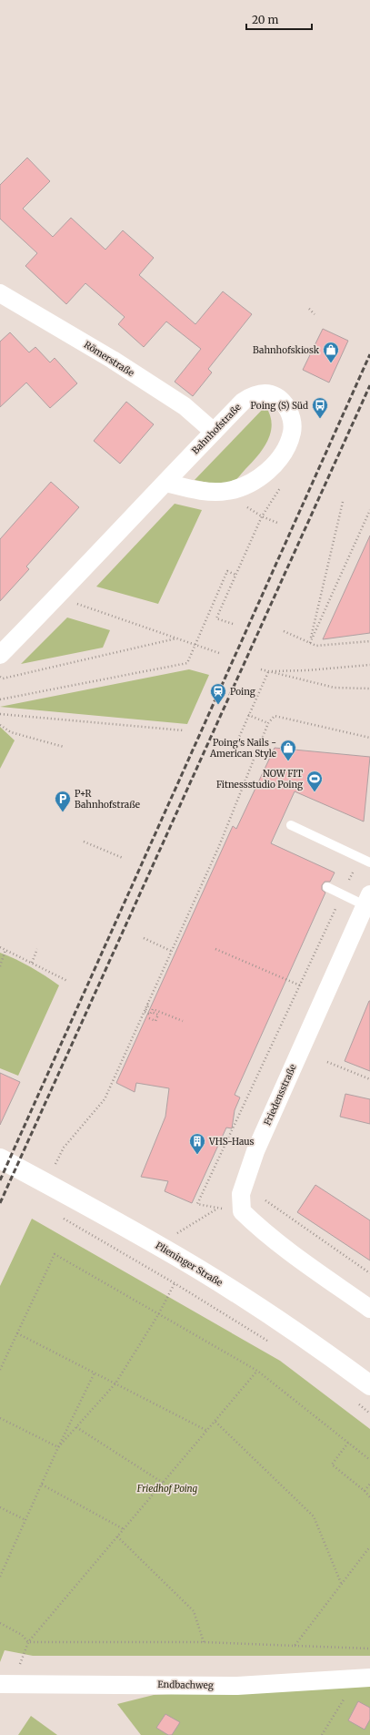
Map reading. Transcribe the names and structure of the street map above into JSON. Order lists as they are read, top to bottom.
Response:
{
  "streets": {
    "street": [
      "Römerstraße",
      "Bahnhofstraße",
      "Friedensstraße",
      "Plieninger Straße",
      "Endbachweg"
    ]
  },
  "crossings": [
    ["Römerstraße", "Bahnhofstraße"]
  ],
  "parks": ["Friedhof Poing"],
  "places": {
    "shop": ["Bahnhofskiosk", "Poing's Nails - American Style"],
    "bus stop": ["Poing (S) Süd"],
    "station": ["Poing"],
    "sports": ["NOW FIT Fitnessstudio Poing"],
    "parking": ["P+R Bahnhofstraße"],
    "building": ["VHS-Haus"]
  },
  "scale_bar": "20 m"
}
